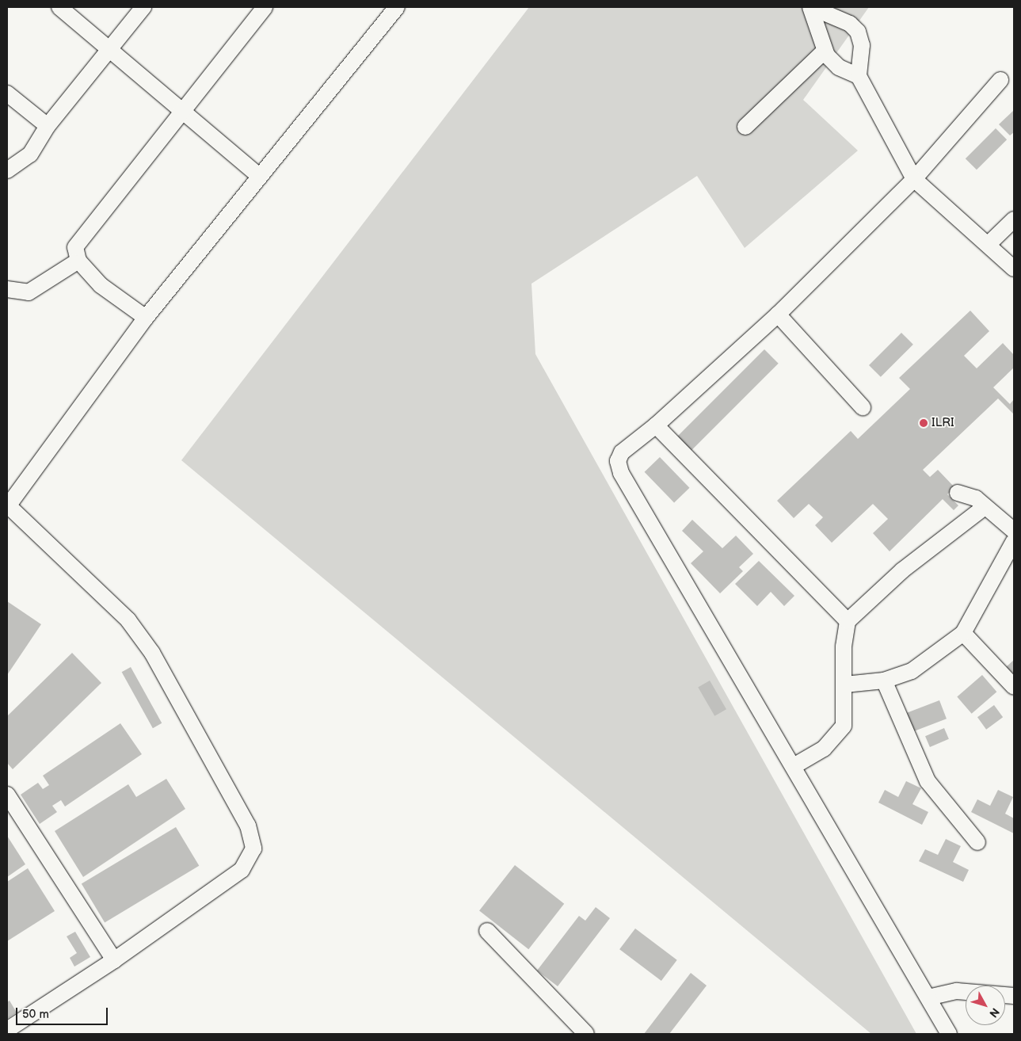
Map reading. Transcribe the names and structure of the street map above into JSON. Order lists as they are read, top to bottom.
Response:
{
  "places": ["ILRI"],
  "scale_bar": "50 m",
  "north": "bottom right"
}
